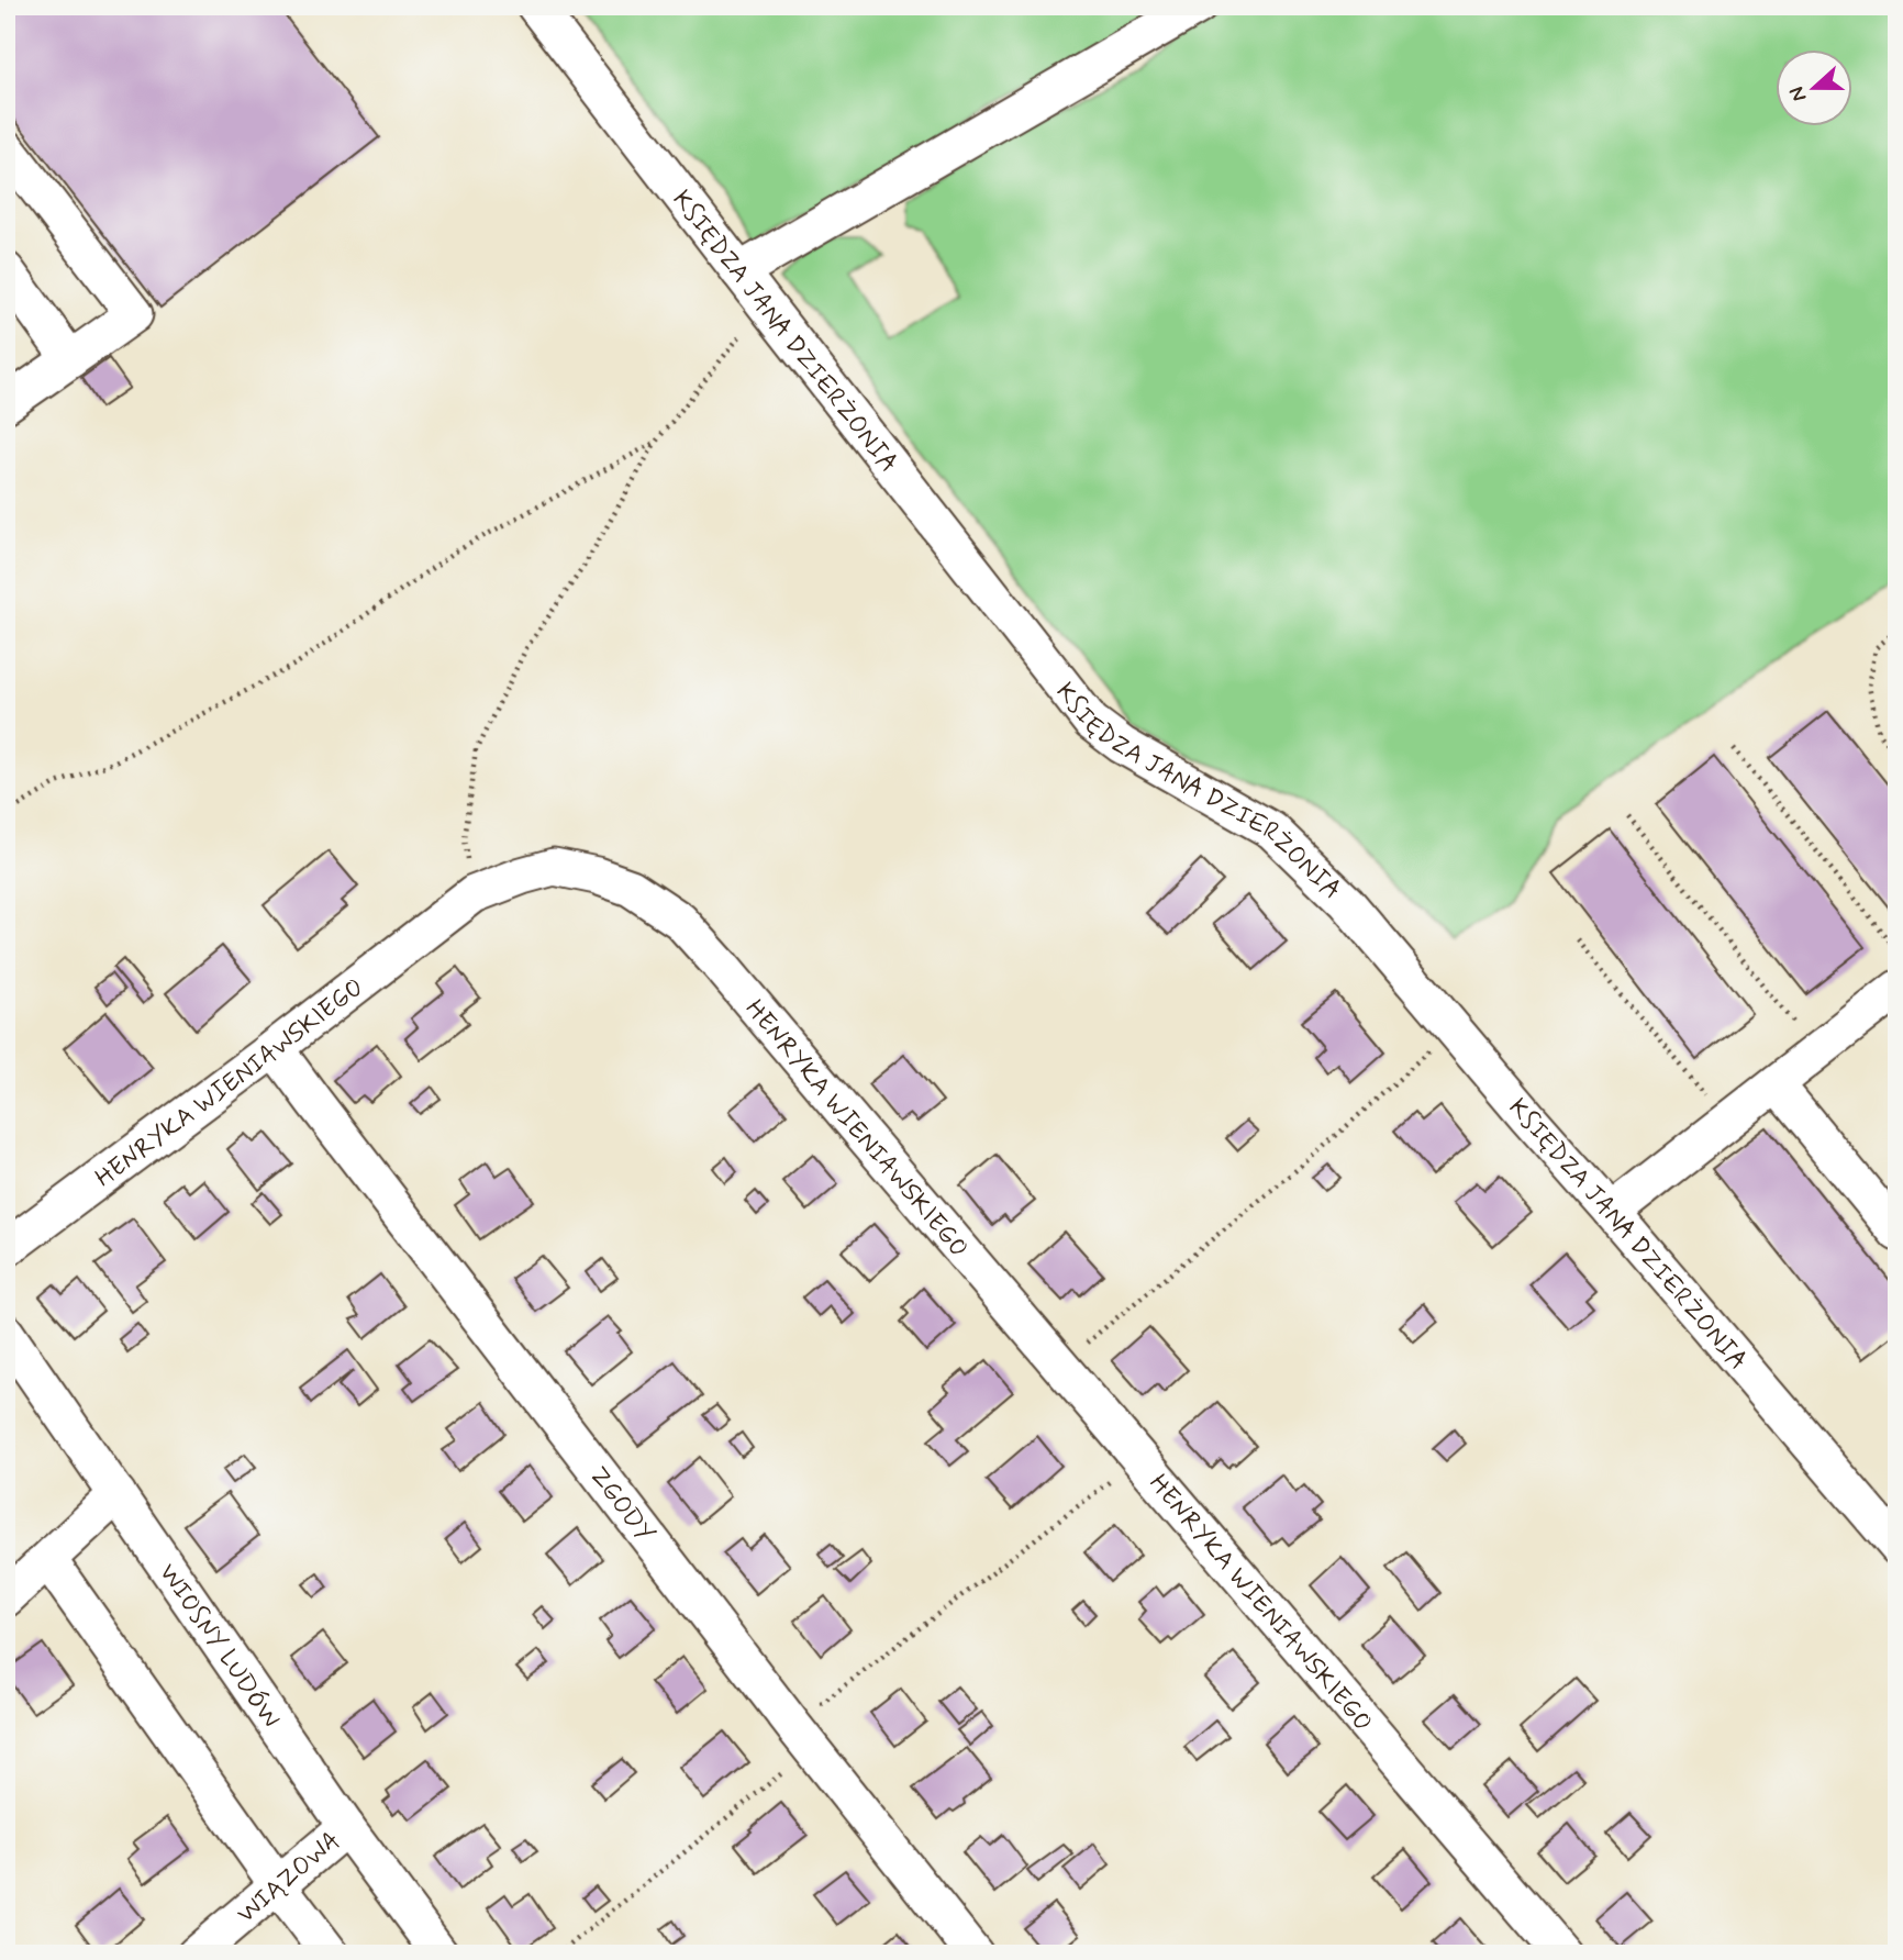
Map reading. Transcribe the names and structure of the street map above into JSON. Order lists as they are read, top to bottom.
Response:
{
  "streets": {
    "street": [
      "KSIĘDZA JANA DZIERŻONIA",
      "HENRYKA WIENIAWSKIEGO",
      "ZGODY",
      "WIOSNY LUDÓW",
      "WIĄZOWA"
    ]
  },
  "crossings": [
    ["HENRYKA WIENIAWSKIEGO", "ZGODY"],
    ["WIOSNY LUDÓW", "WIĄZOWA"]
  ],
  "north": "left"
}
